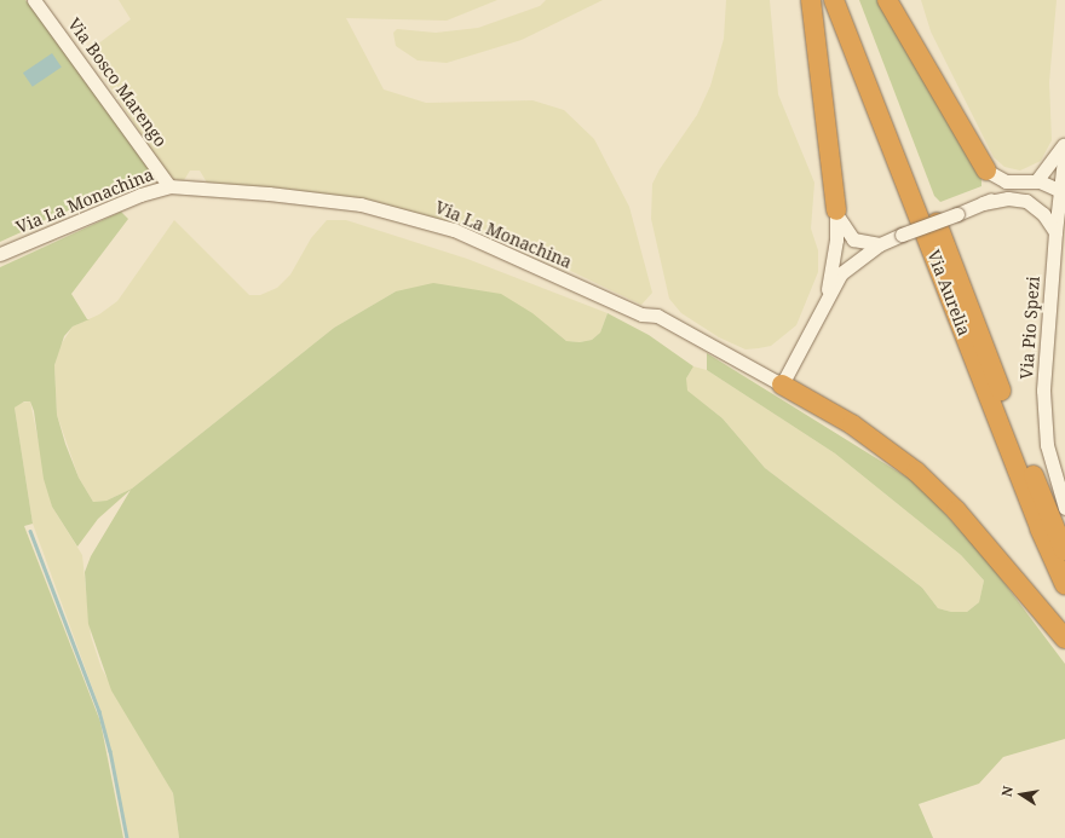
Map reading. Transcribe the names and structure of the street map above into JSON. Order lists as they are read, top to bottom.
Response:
{
  "streets": {
    "highway": ["Via Aurelia"],
    "street": ["Via Bosco Marengo", "Via La Monachina", "Via Pio Spezi"]
  },
  "crossings": [
    ["Via Bosco Marengo", "Via La Monachina"]
  ],
  "north": "left"
}
